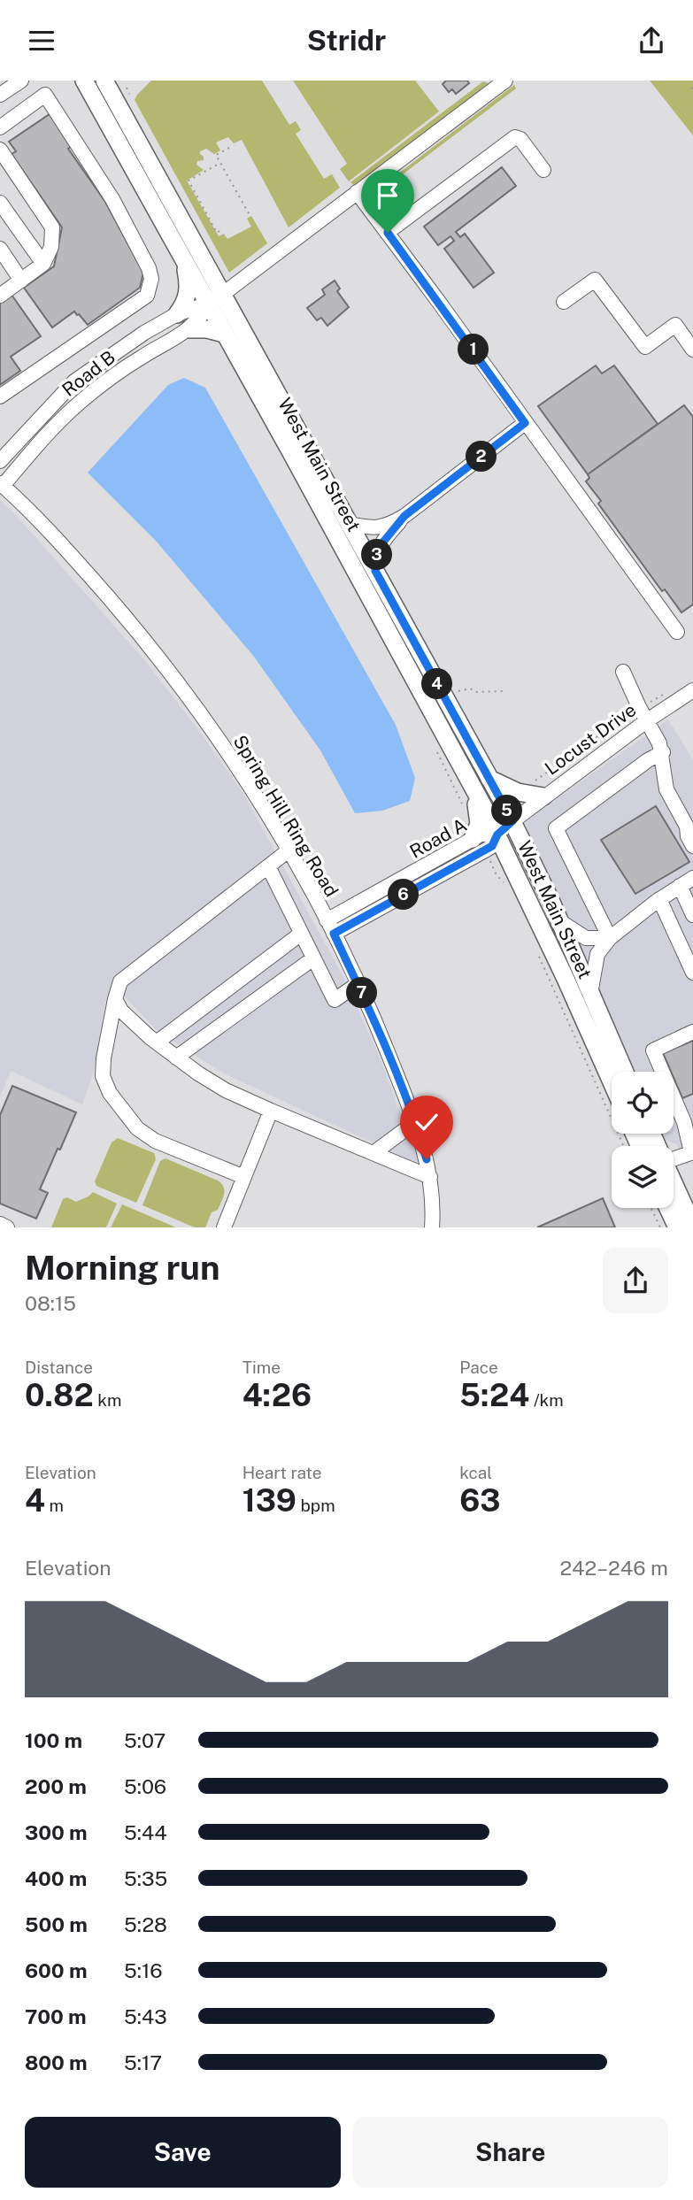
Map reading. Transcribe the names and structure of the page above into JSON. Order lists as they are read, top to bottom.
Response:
{
  "streets": {
    "main road": ["West Main Street"],
    "street": [
      "Road B",
      "Locust Drive",
      "Spring Hill Ring Road",
      "Road A"
    ]
  },
  "crossings": [
    ["Road B", "West Main Street"],
    ["Road B", "Spring Hill Ring Road"],
    ["West Main Street", "Locust Drive"],
    ["West Main Street", "Road A"],
    ["Spring Hill Ring Road", "Road A"]
  ],
  "page": {
    "header": "Stridr",
    "pins": [
      "1",
      "2",
      "3",
      "4",
      "5",
      "6",
      "7"
    ],
    "heading": ["Morning run", "08:15"],
    "stats": [
      ["Distance", "0.82 km"],
      ["Time", "4:26"],
      ["Pace", "5:24 /km"],
      ["Elevation", "4 m"],
      ["Heart rate", "139 bpm"],
      ["kcal", "63"]
    ],
    "chart": ["Elevation", "242–246 m"],
    "list": [
      {
        "name": "100 m",
        "note": "5:07"
      },
      {
        "name": "200 m",
        "note": "5:06"
      },
      {
        "name": "300 m",
        "note": "5:44"
      },
      {
        "name": "400 m",
        "note": "5:35"
      },
      {
        "name": "500 m",
        "note": "5:28"
      },
      {
        "name": "600 m",
        "note": "5:16"
      },
      {
        "name": "700 m",
        "note": "5:43"
      },
      {
        "name": "800 m",
        "note": "5:17"
      }
    ],
    "buttons": ["Save", "Share"]
  }
}
